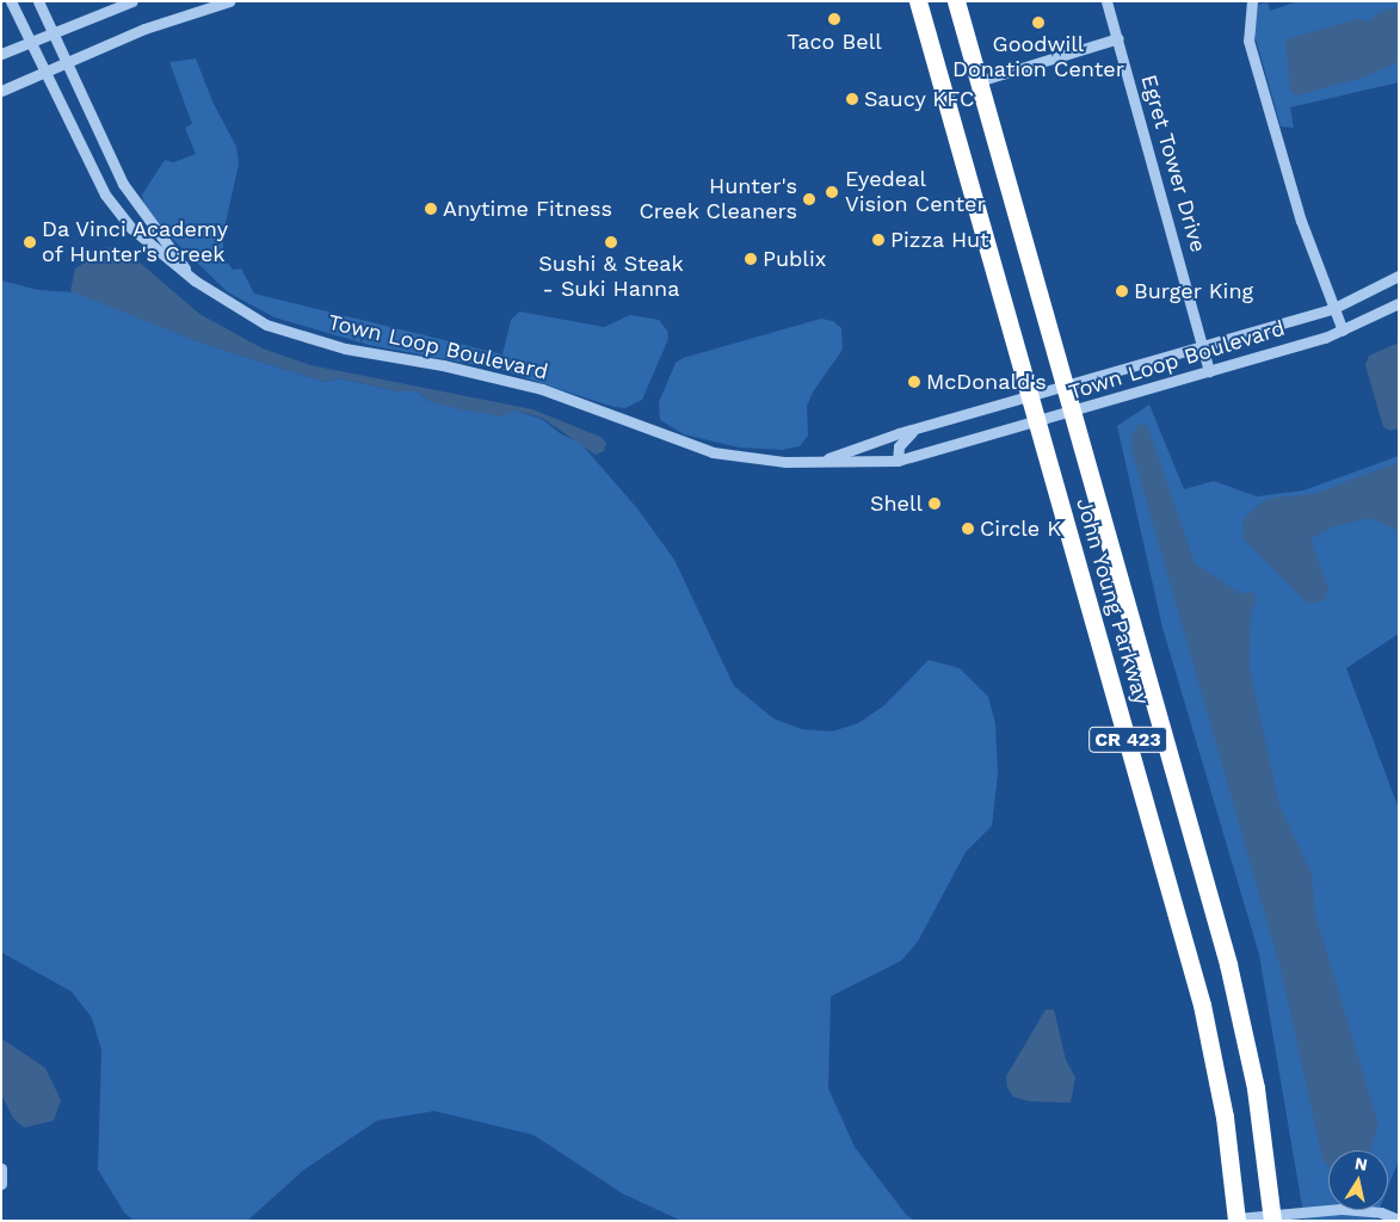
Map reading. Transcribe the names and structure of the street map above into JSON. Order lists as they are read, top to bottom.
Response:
{
  "streets": {
    "highway": ["John Young Parkway", "CR 423"],
    "street": ["Egret Tower Drive", "Town Loop Boulevard"]
  },
  "crossings": [
    ["Egret Tower Drive", "Town Loop Boulevard"],
    ["Town Loop Boulevard", "John Young Parkway"]
  ],
  "places": [
    "Taco Bell",
    "Goodwill Donation Center",
    "Saucy KFC",
    "Eyedeal Vision Center",
    "Hunter's Creek Cleaners",
    "Anytime Fitness",
    "Pizza Hut",
    "Da Vinci Academy of Hunter's Creek",
    "Sushi & Steak - Suki Hanna",
    "Publix",
    "Burger King",
    "McDonald's",
    "Shell",
    "Circle K"
  ],
  "north": "top"
}
